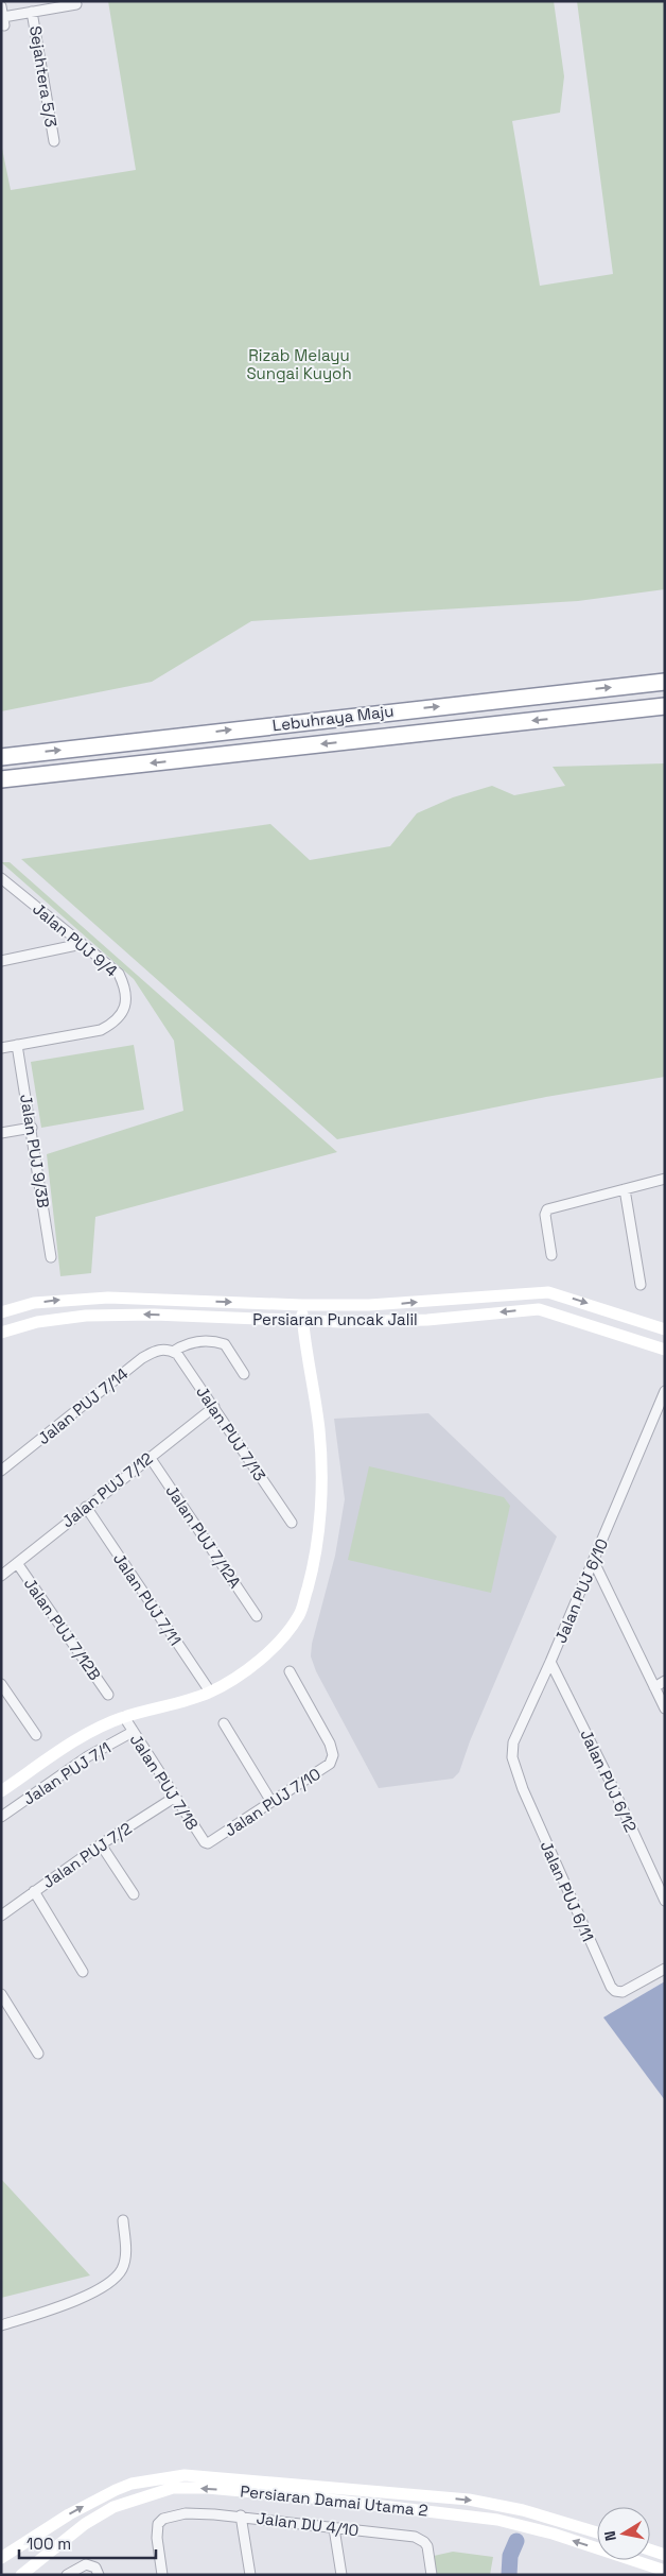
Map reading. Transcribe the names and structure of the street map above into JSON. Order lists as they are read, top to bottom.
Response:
{
  "streets": {
    "highway": ["Lebuhraya Maju"],
    "street": [
      "Sejahtera 5/3",
      "Jalan PUJ 9/4",
      "Jalan PUJ 9/3B",
      "Persiaran Puncak Jalil",
      "Jalan PUJ 7/14",
      "Jalan PUJ 7/13",
      "Jalan PUJ 7/12",
      "Jalan PUJ 7/12A",
      "Jalan PUJ 6/10",
      "Jalan PUJ 7/11",
      "Jalan PUJ 7/12B",
      "Jalan PUJ 7/1",
      "Jalan PUJ 6/12",
      "Jalan PUJ 7/18",
      "Jalan PUJ 7/10",
      "Jalan PUJ 7/2",
      "Jalan PUJ 6/11",
      "Persiaran Damai Utama 2",
      "Jalan DU 4/10"
    ]
  },
  "crossings": [
    ["Jalan PUJ 9/4", "Jalan PUJ 9/3B"],
    ["Jalan PUJ 7/14", "Jalan PUJ 7/13"],
    ["Jalan PUJ 7/13", "Jalan PUJ 7/12"],
    ["Jalan PUJ 7/12", "Jalan PUJ 7/12A"],
    ["Jalan PUJ 7/12", "Jalan PUJ 7/11"],
    ["Jalan PUJ 7/12", "Jalan PUJ 7/12B"],
    ["Jalan PUJ 6/10", "Jalan PUJ 6/12"],
    ["Jalan PUJ 6/10", "Jalan PUJ 6/11"],
    ["Jalan PUJ 7/1", "Jalan PUJ 7/18"],
    ["Jalan PUJ 7/18", "Jalan PUJ 7/10"],
    ["Jalan PUJ 7/18", "Jalan PUJ 7/2"]
  ],
  "parks": ["Rizab Melayu Sungai Kuyoh"],
  "scale_bar": "100 m",
  "north": "left"
}
